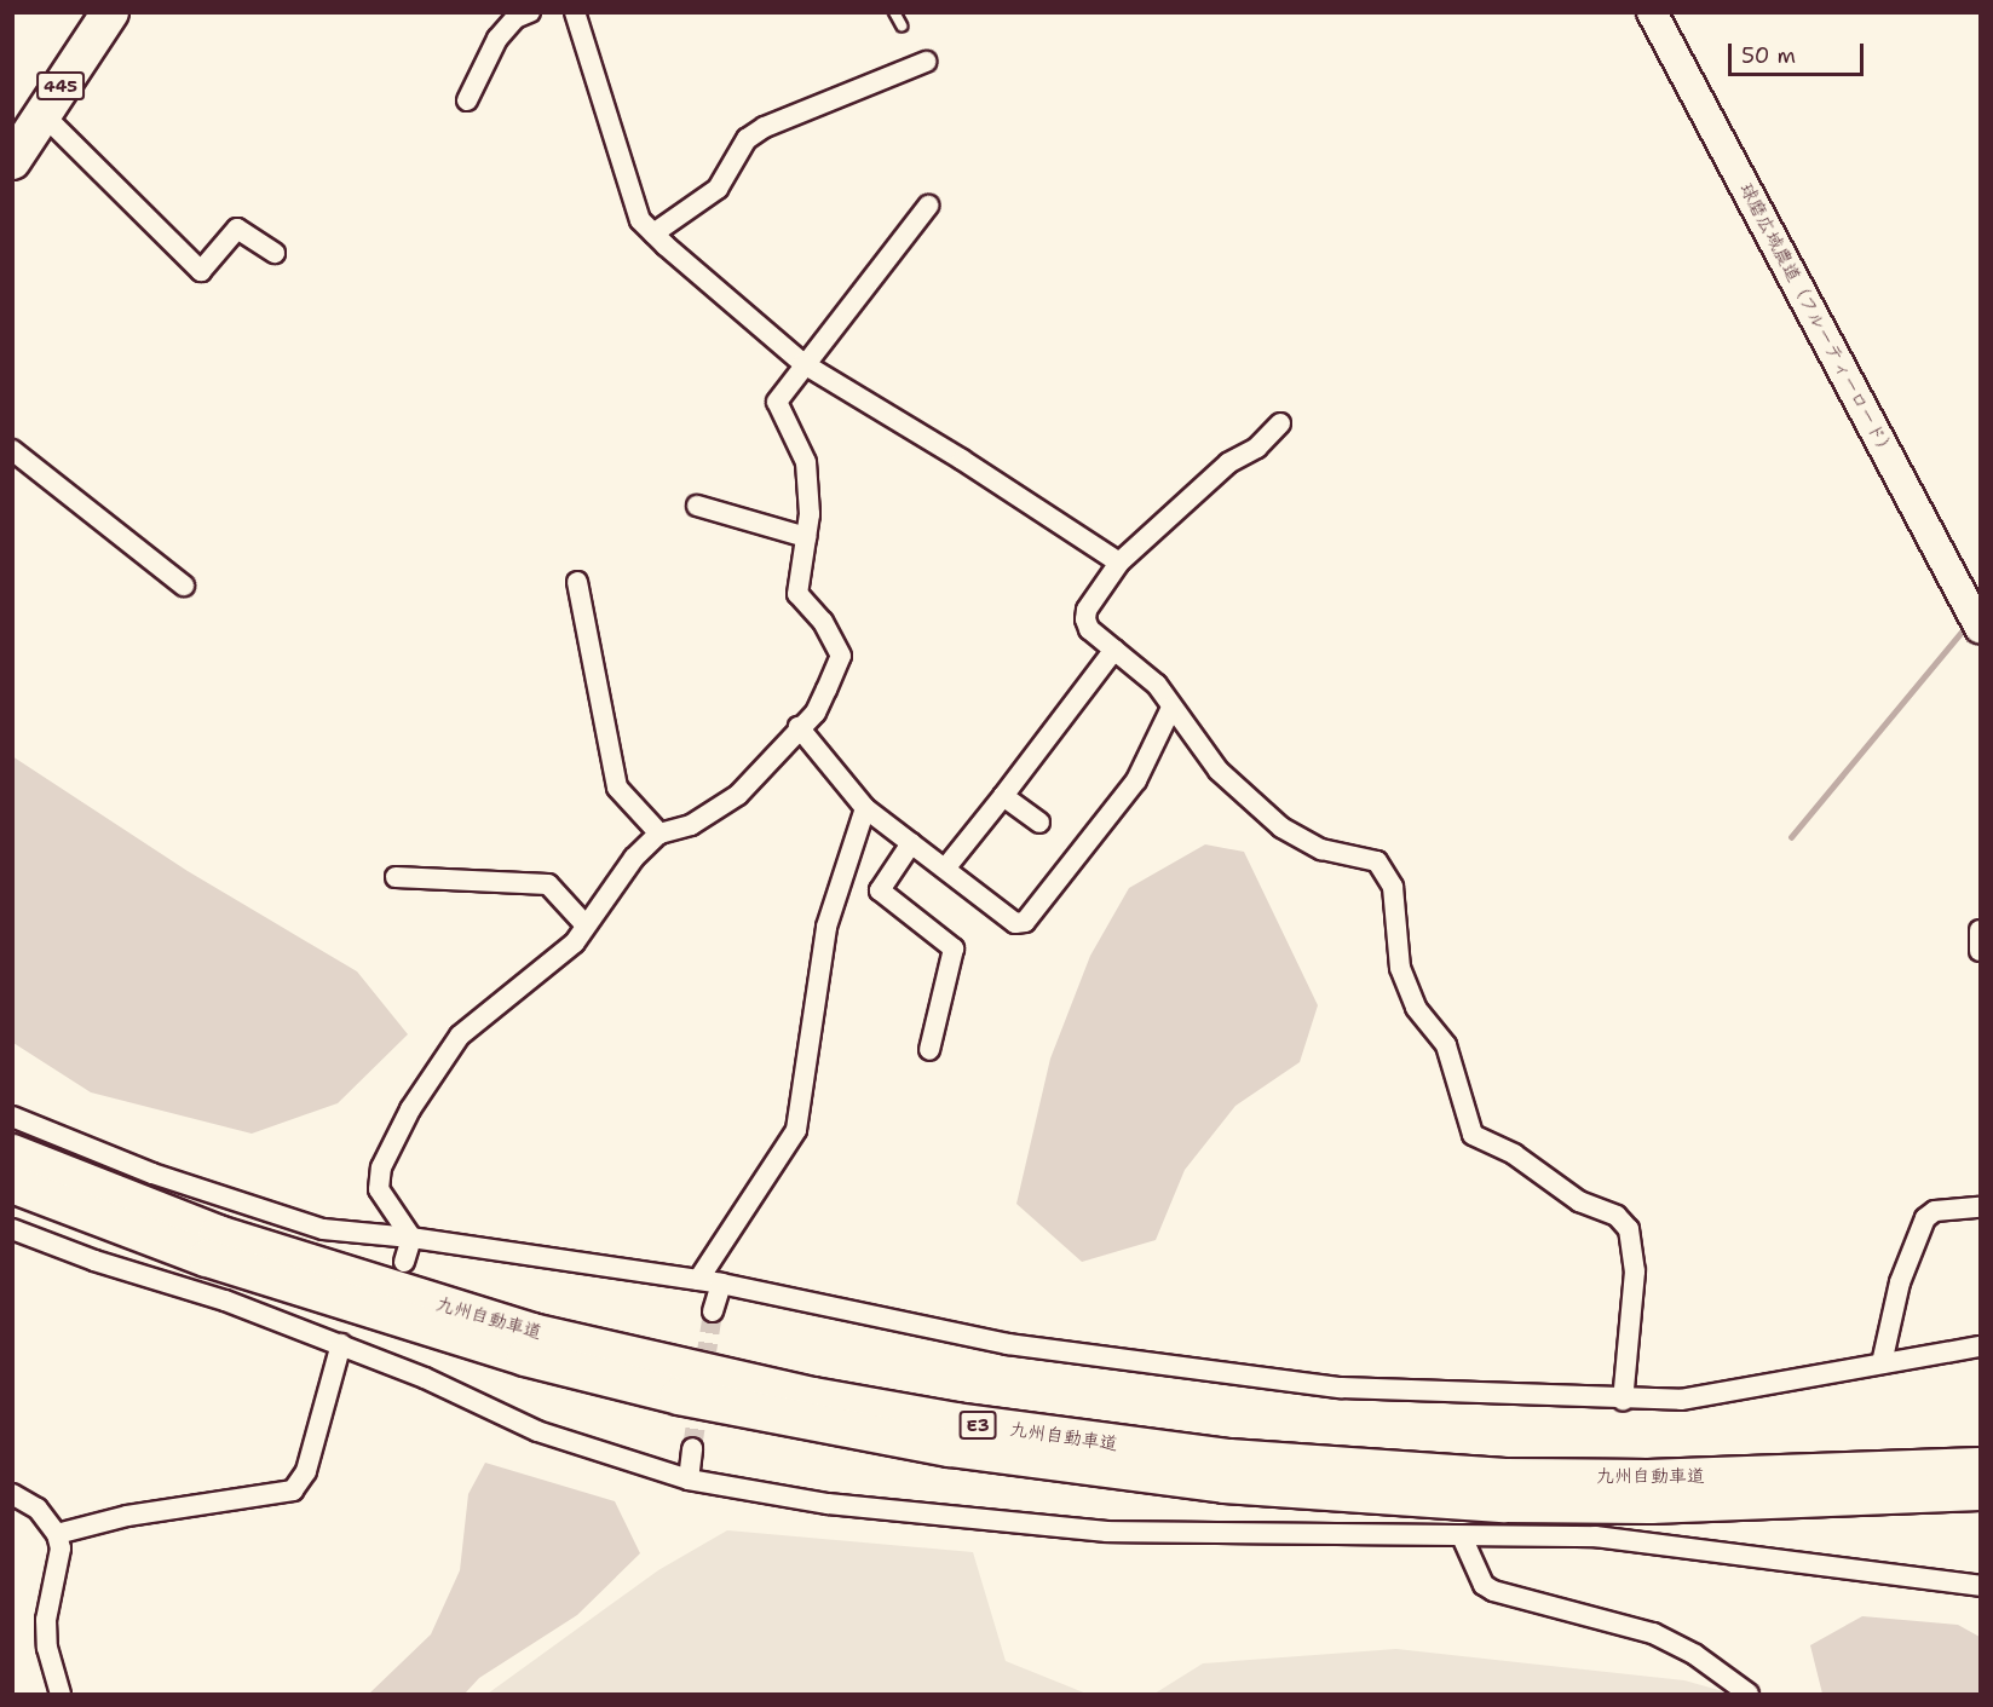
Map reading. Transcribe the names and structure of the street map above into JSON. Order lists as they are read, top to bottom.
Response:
{
  "streets": {
    "highway": ["445", "九州自動車道", "E3"],
    "street": ["球磨広域農道（フルーティーロード）"]
  },
  "scale_bar": "50 m"
}
